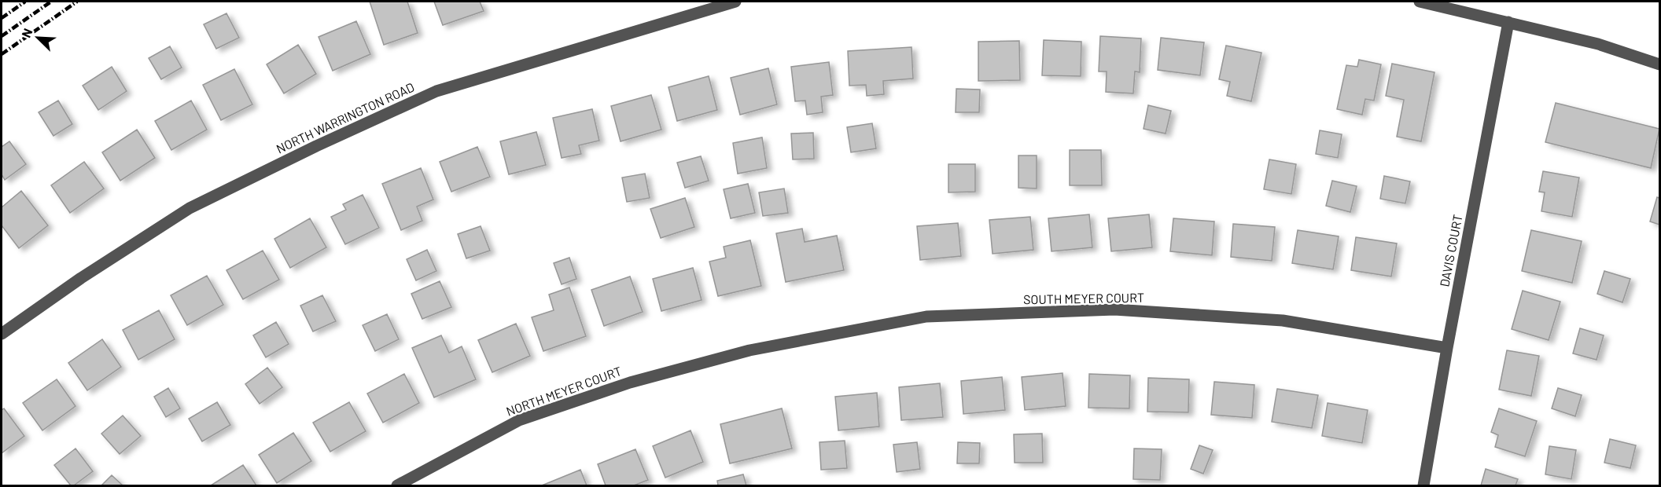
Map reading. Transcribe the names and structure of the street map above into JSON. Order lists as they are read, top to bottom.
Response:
{
  "streets": {
    "street": [
      "NORTH WARRINGTON ROAD",
      "DAVIS COURT",
      "SOUTH MEYER COURT",
      "NORTH MEYER COURT"
    ]
  },
  "crossings": [
    ["DAVIS COURT", "SOUTH MEYER COURT"],
    ["SOUTH MEYER COURT", "NORTH MEYER COURT"]
  ],
  "north": "top left"
}
